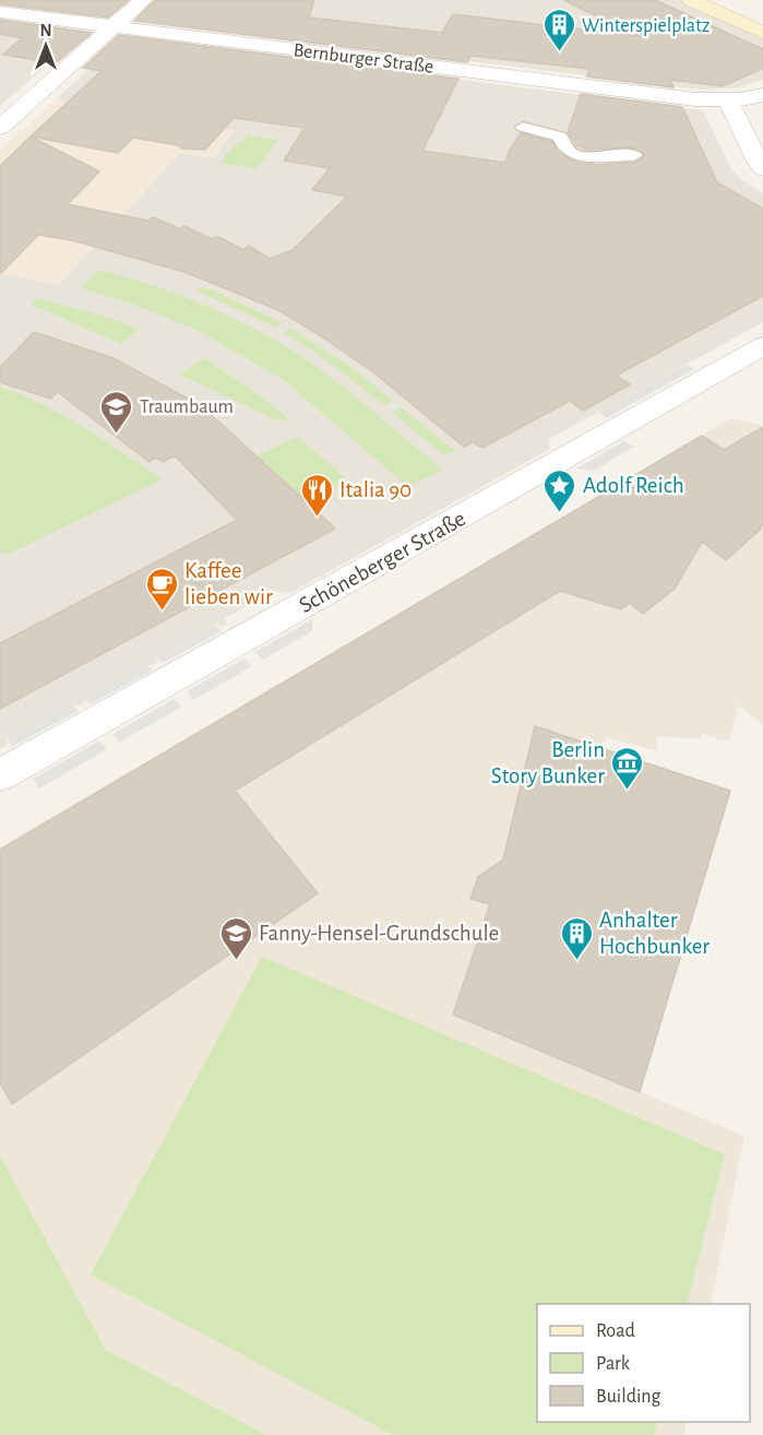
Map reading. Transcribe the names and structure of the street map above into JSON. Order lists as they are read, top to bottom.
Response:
{
  "streets": {
    "street": ["Bernburger Straße", "Schöneberger Straße"]
  },
  "places": {
    "building": ["Winterspielplatz", "Anhalter Hochbunker"],
    "school or university": ["Traumbaum", "Fanny-Hensel-Grundschule"],
    "place": ["Adolf Reich"],
    "restaurant": ["Italia 90"],
    "cafe": ["Kaffee lieben wir"],
    "museum": ["Berlin Story Bunker"]
  },
  "legend": ["Road", "Park", "Building"],
  "north": "top"
}
